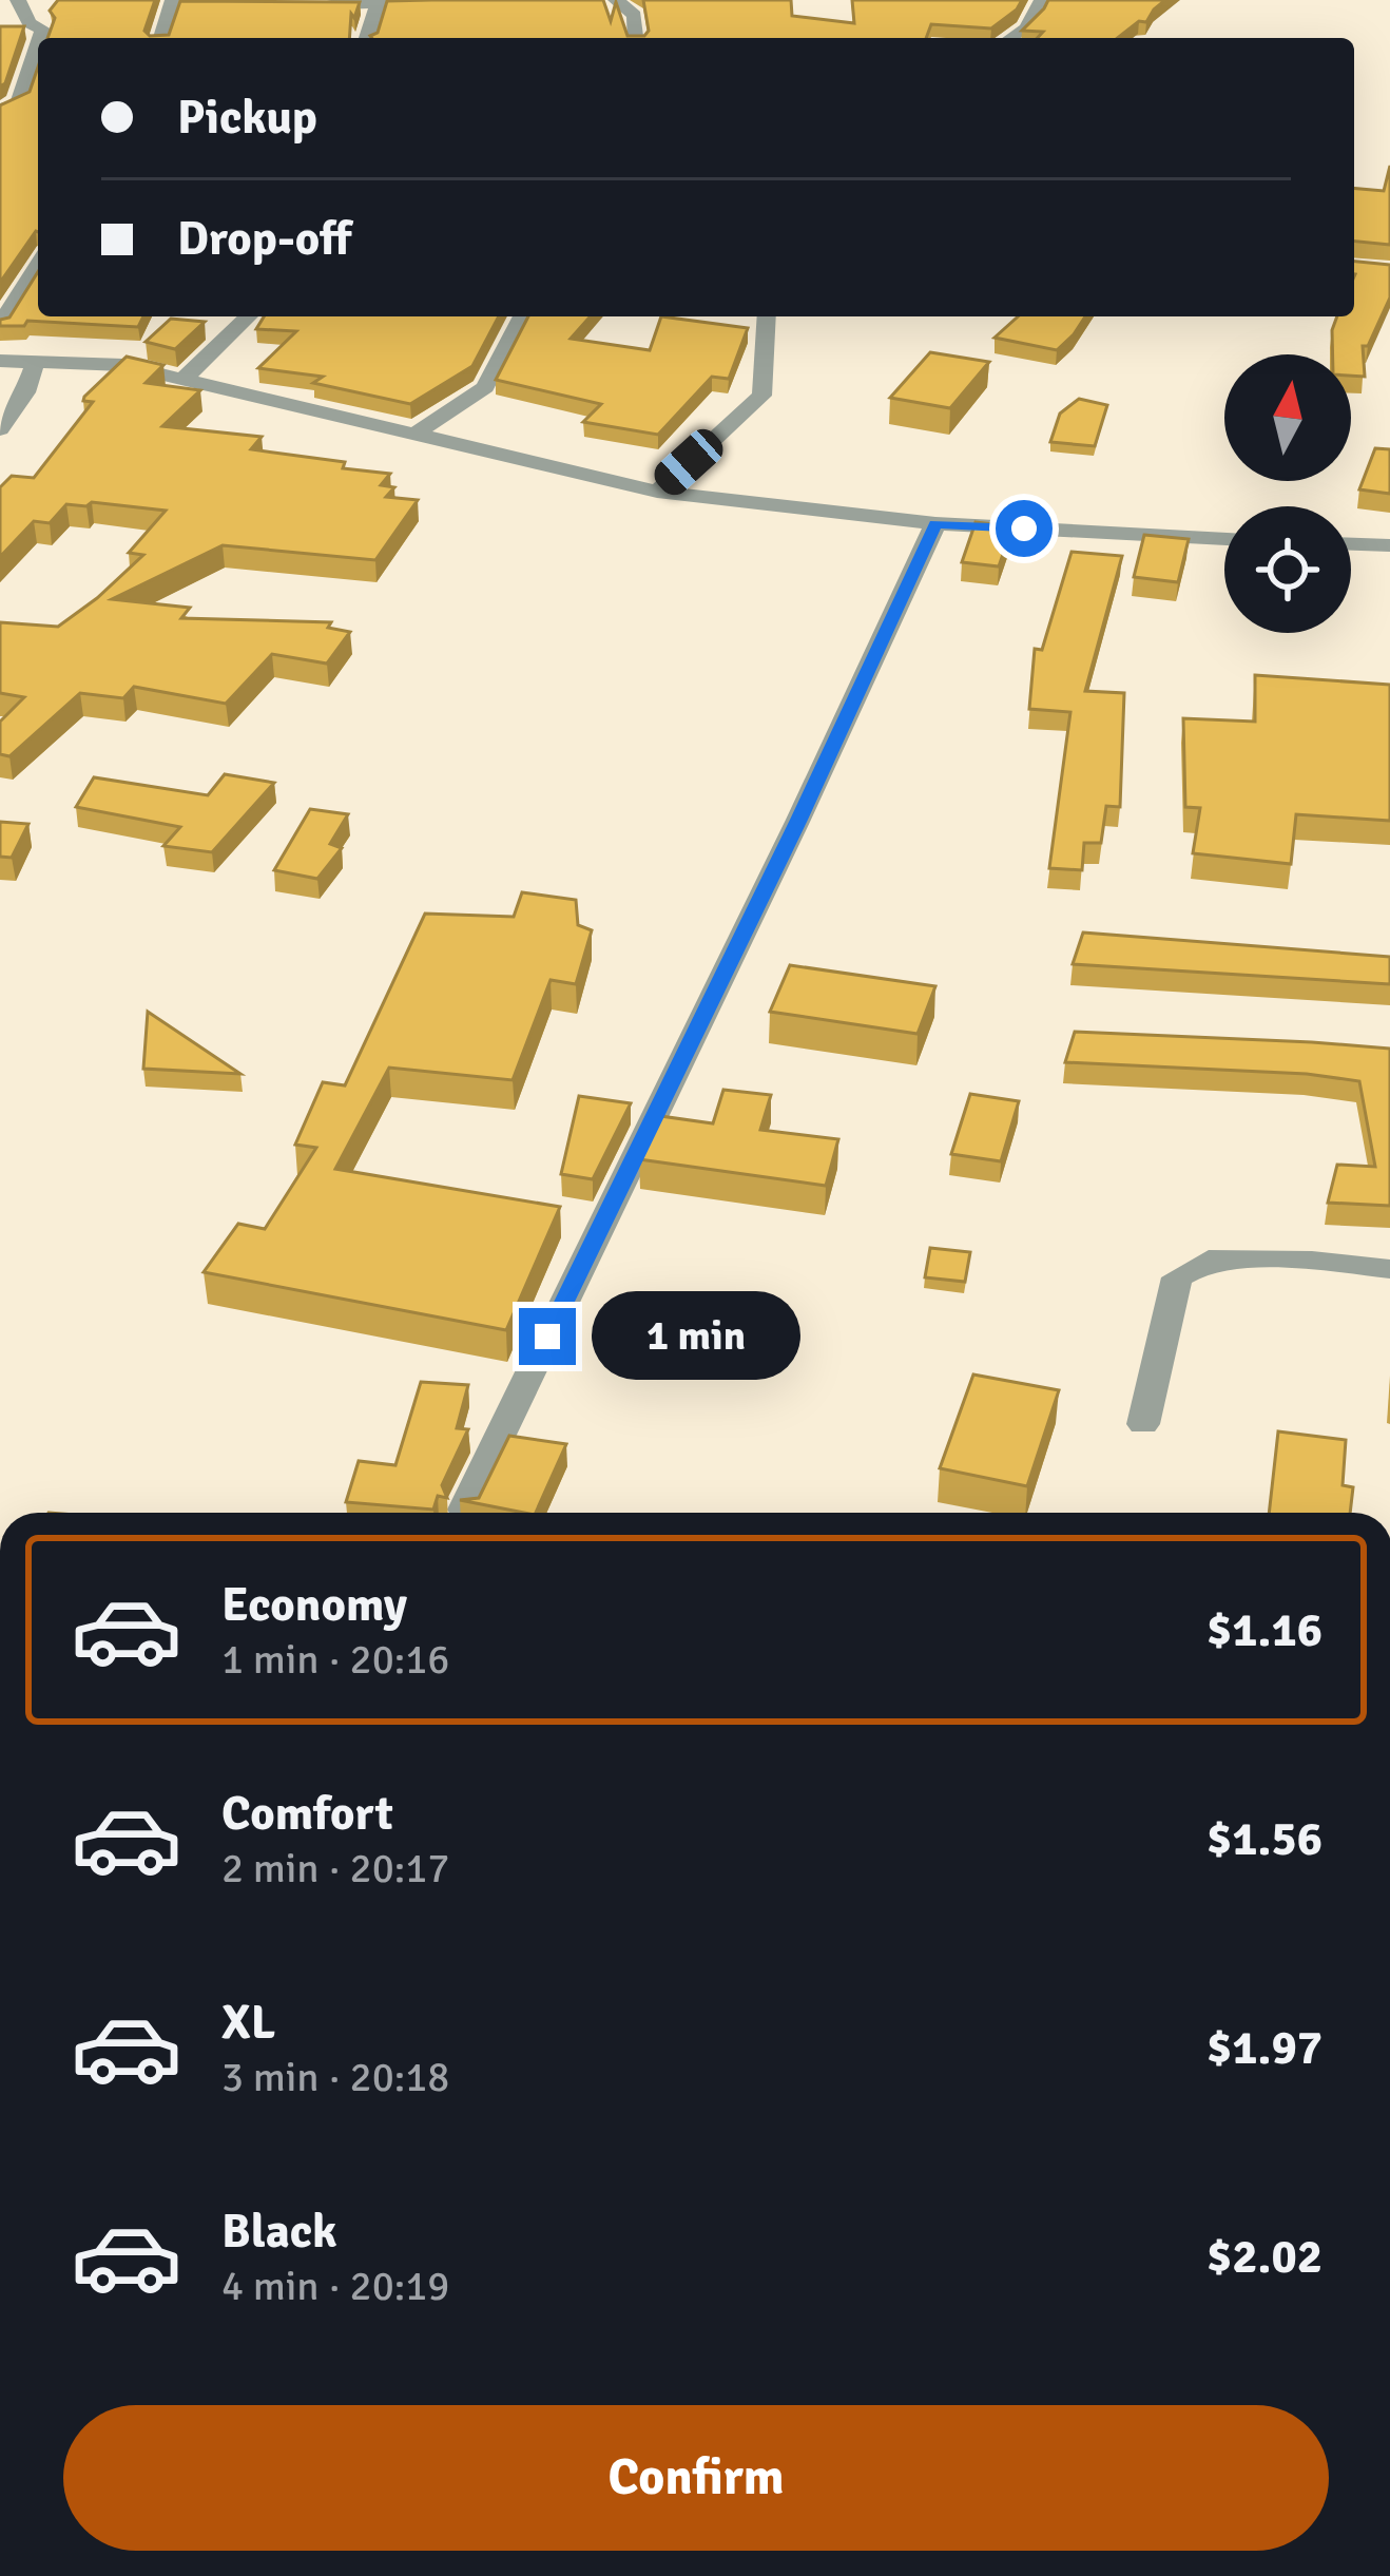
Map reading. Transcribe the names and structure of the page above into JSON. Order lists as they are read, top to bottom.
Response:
{
  "north": "top",
  "page": {
    "banner": ["Pickup", "Drop-off"],
    "bubble": "1 min",
    "list": [
      {
        "name": "Economy",
        "note": "1 min · 20:16",
        "value": "$1.16"
      },
      {
        "name": "Comfort",
        "note": "2 min · 20:17",
        "value": "$1.56"
      },
      {
        "name": "XL",
        "note": "3 min · 20:18",
        "value": "$1.97"
      },
      {
        "name": "Black",
        "note": "4 min · 20:19",
        "value": "$2.02"
      }
    ],
    "buttons": "Confirm"
  }
}
